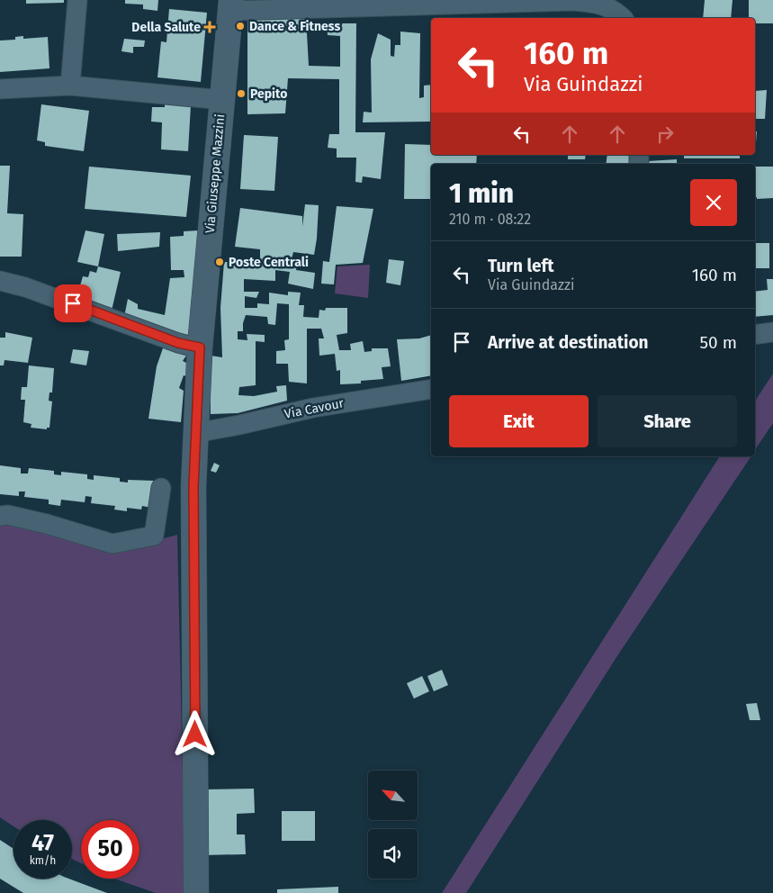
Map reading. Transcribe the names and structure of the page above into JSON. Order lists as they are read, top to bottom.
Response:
{
  "streets": {
    "main road": ["Via Giuseppe Mazzini"],
    "street": ["Via Cavour"]
  },
  "crossings": [
    ["Via Giuseppe Mazzini", "Via Cavour"]
  ],
  "places": {
    "other": ["Dance & Fitness", "Pepito", "Poste Centrali"],
    "health": ["Della Salute"]
  },
  "north": "top left",
  "page": {
    "turn": ["160 m", "Via Guindazzi"],
    "heading": ["1 min", "210 m · 08:22"],
    "list": [
      {
        "name": "Turn left",
        "note": "Via Guindazzi",
        "value": "160 m"
      },
      {
        "name": "Arrive at destination",
        "value": "50 m"
      }
    ],
    "buttons": ["Exit", "Share"],
    "speed": "47 km/h",
    "limit": "50"
  }
}
